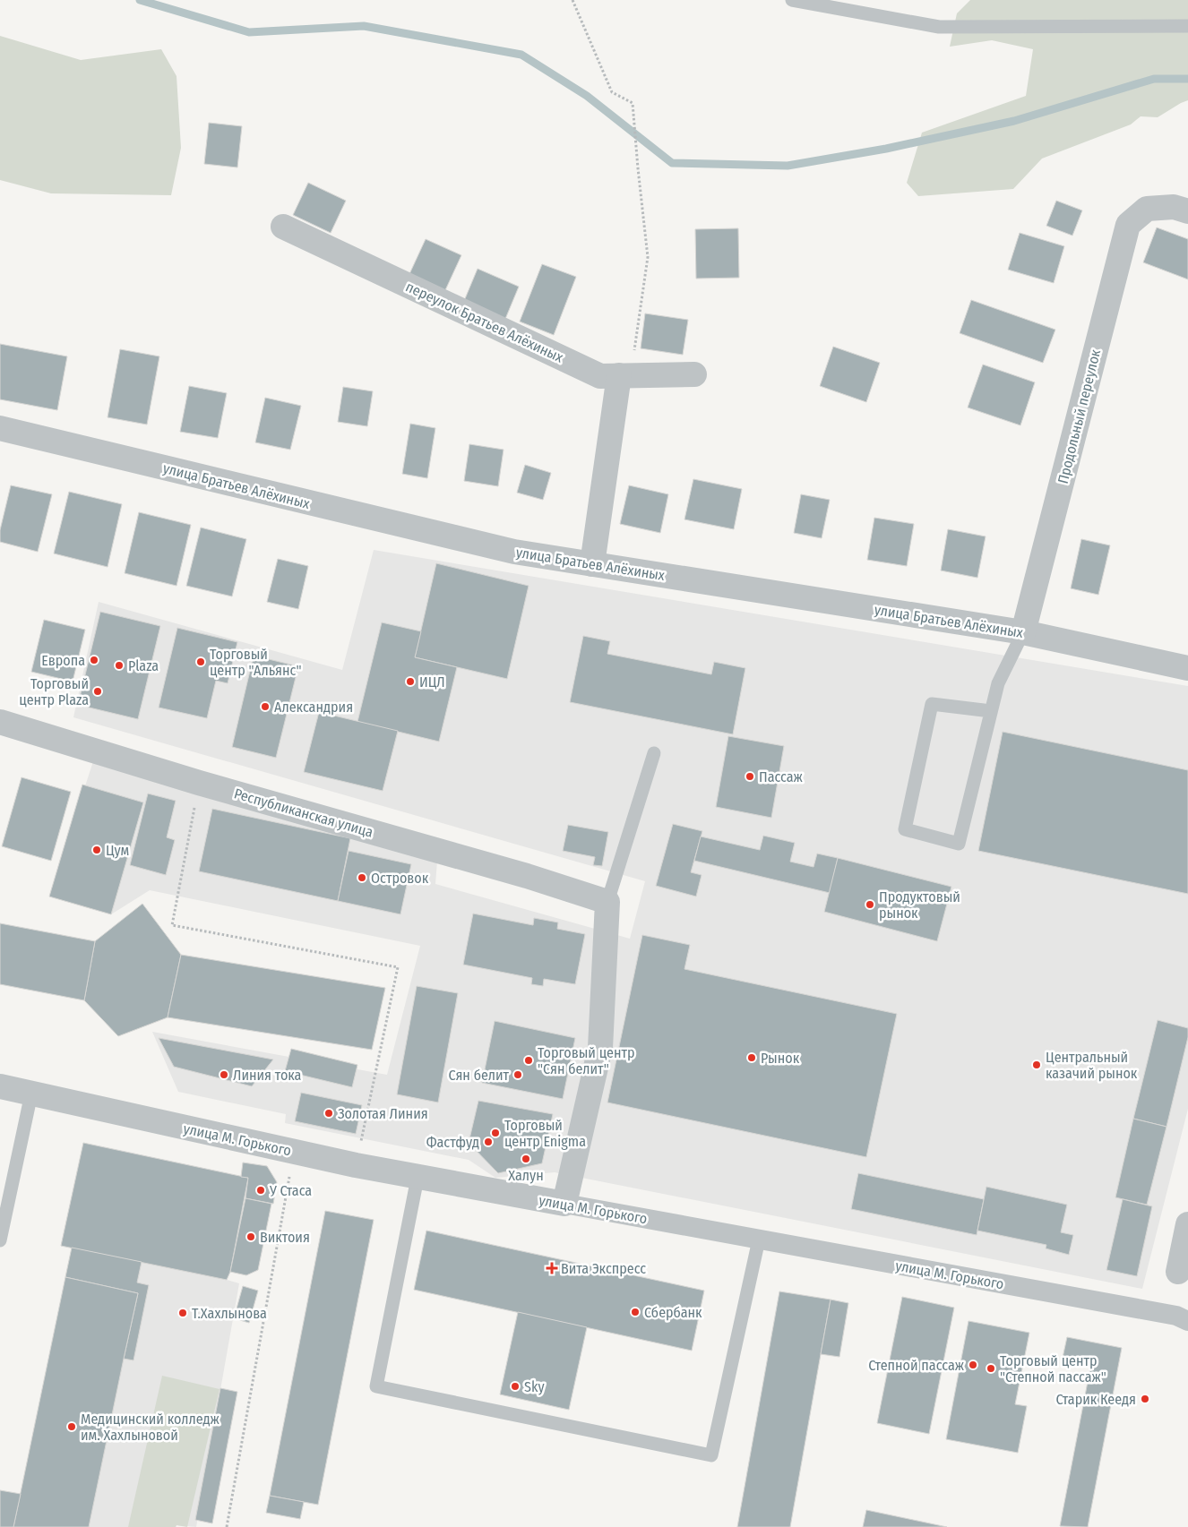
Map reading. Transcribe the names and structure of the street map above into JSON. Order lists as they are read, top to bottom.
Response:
{
  "streets": {
    "street": [
      "переулок Братьев Алёхиных",
      "Продольный переулок",
      "улица Братьев Алёхиных",
      "Республиканская улица",
      "улица М. Горького"
    ]
  },
  "crossings": [
    ["Продольный переулок", "улица Братьев Алёхиных"]
  ],
  "places": {
    "other": [
      "Европа",
      "Торговый центр \"Альянс\"",
      "Plaza",
      "ИЦЛ",
      "Торговый центр Plaza",
      "Александрия",
      "Пассаж",
      "Цум",
      "Островок",
      "Продуктовый рынок",
      "Рынок",
      "Торговый центр \"Сян белит\"",
      "Центральный казачий рынок",
      "Линия тока",
      "Сян белит",
      "Золотая Линия",
      "Торговый центр Enigma",
      "Фастфуд",
      "Халун",
      "У Стаса",
      "Виктоия",
      "Сбербанк",
      "Т.Хахлынова",
      "Степной пассаж",
      "Торговый центр \"Степной пассаж\"",
      "Sky",
      "Старик Кеедя",
      "Медицинский колледж им. Хахлыновой"
    ],
    "health": ["Вита Экспресс"]
  }
}
